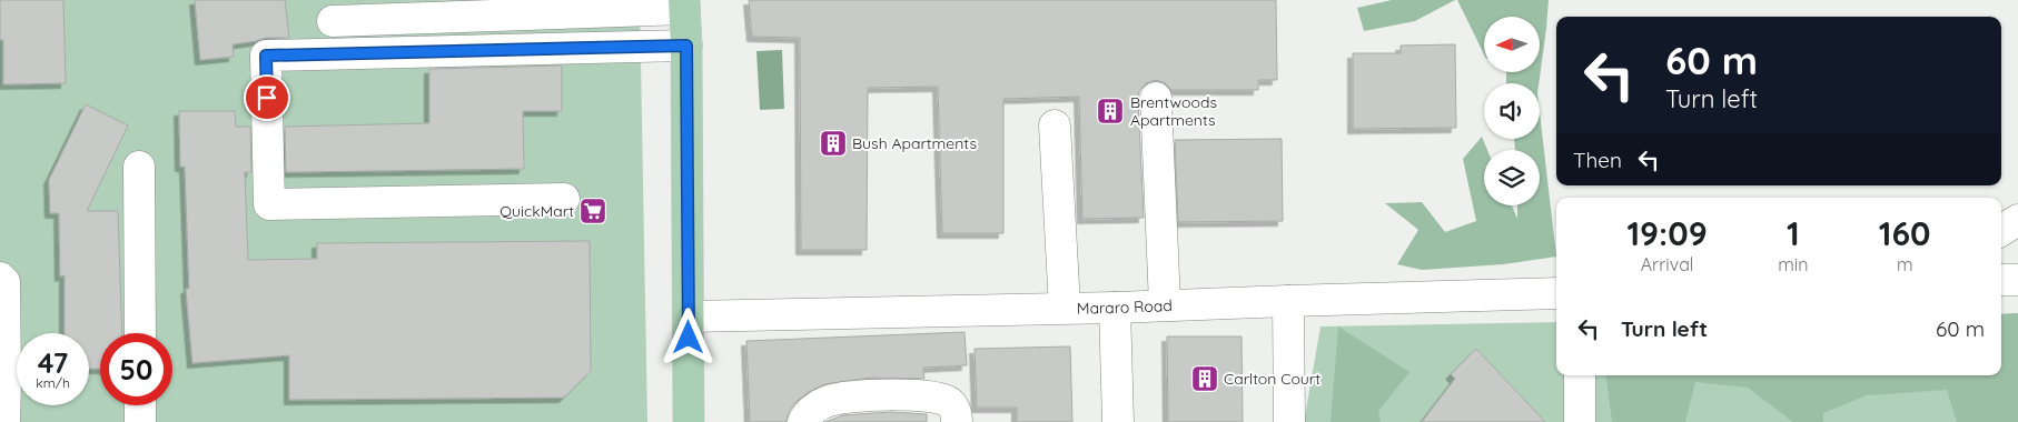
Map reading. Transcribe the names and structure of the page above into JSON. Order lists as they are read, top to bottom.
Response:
{
  "streets": {
    "street": ["Mararo Road"]
  },
  "places": {
    "building": ["Brentwoods Apartments", "Bush Apartments", "Carlton Court"],
    "supermarket": ["QuickMart"]
  },
  "north": "left",
  "page": {
    "turn": ["60 m", "Turn left"],
    "then": "Then",
    "eta": [
      "19:09",
      "Arrival",
      "1",
      "min",
      "160",
      "m"
    ],
    "list": [
      {
        "name": "Turn left",
        "value": "60 m"
      }
    ],
    "speed": "47 km/h",
    "limit": "50"
  }
}
